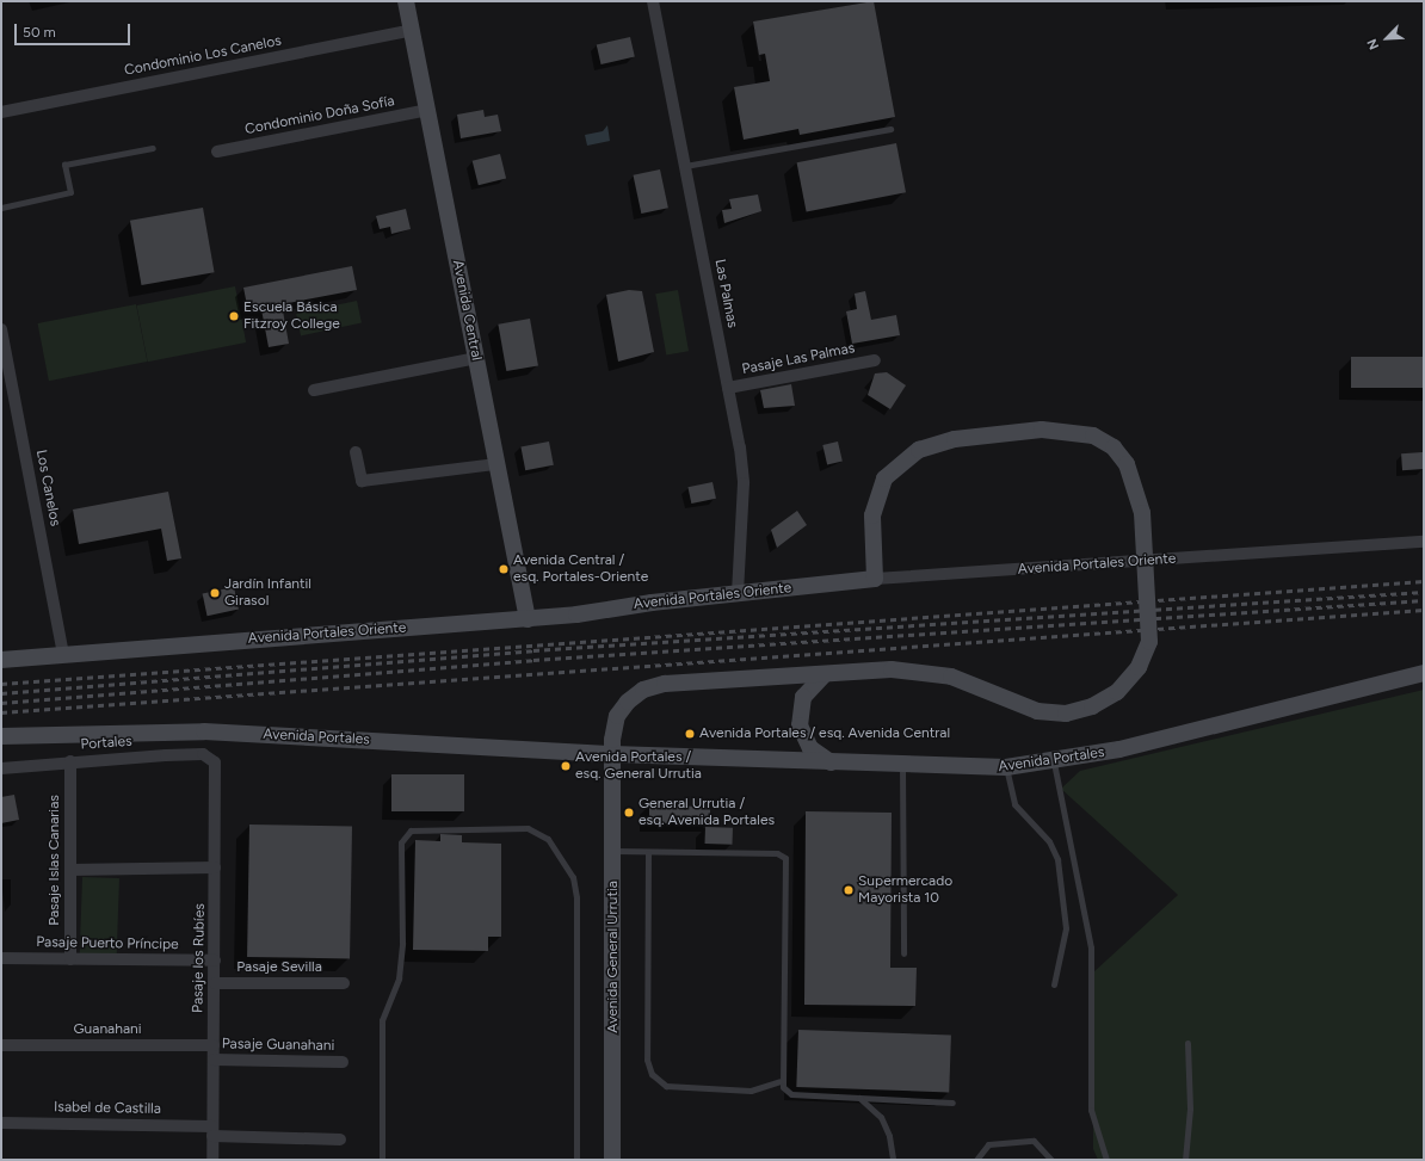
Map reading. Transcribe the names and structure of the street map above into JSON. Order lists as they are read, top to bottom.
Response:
{
  "streets": {
    "street": [
      "Condominio Los Canelos",
      "Condominio Doña Sofía",
      "Las Palmas",
      "Avenida Central",
      "Pasaje Las Palmas",
      "Los Canelos",
      "Avenida Portales Oriente",
      "Avenida Portales",
      "Portales",
      "Pasaje Islas Canarias",
      "Pasaje Puerto Príncipe",
      "Avenida General Urrutia",
      "Pasaje los Rubíes",
      "Pasaje Sevilla",
      "Guanahani",
      "Pasaje Guanahani",
      "Isabel de Castilla"
    ]
  },
  "crossings": [
    ["Condominio Los Canelos", "Avenida Central"],
    ["Condominio Doña Sofía", "Avenida Central"],
    ["Las Palmas", "Pasaje Las Palmas"],
    ["Las Palmas", "Avenida Portales Oriente"],
    ["Avenida Central", "Avenida Portales Oriente"],
    ["Los Canelos", "Avenida Portales Oriente"],
    ["Avenida Portales", "Avenida General Urrutia"],
    ["Portales", "Pasaje Islas Canarias"],
    ["Portales", "Pasaje los Rubíes"],
    ["Pasaje Islas Canarias", "Pasaje Puerto Príncipe"],
    ["Pasaje Puerto Príncipe", "Pasaje los Rubíes"],
    ["Pasaje los Rubíes", "Pasaje Sevilla"],
    ["Pasaje los Rubíes", "Guanahani"],
    ["Pasaje los Rubíes", "Pasaje Guanahani"],
    ["Pasaje los Rubíes", "Isabel de Castilla"]
  ],
  "places": [
    "Escuela Básica Fitzroy College",
    "Avenida Central / esq. Portales-Oriente",
    "Jardín Infantil Girasol",
    "Avenida Portales / esq. Avenida Central",
    "Avenida Portales / esq. General Urrutia",
    "General Urrutia / esq. Avenida Portales",
    "Supermercado Mayorista 10"
  ],
  "scale_bar": "50 m",
  "north": "bottom left"
}
